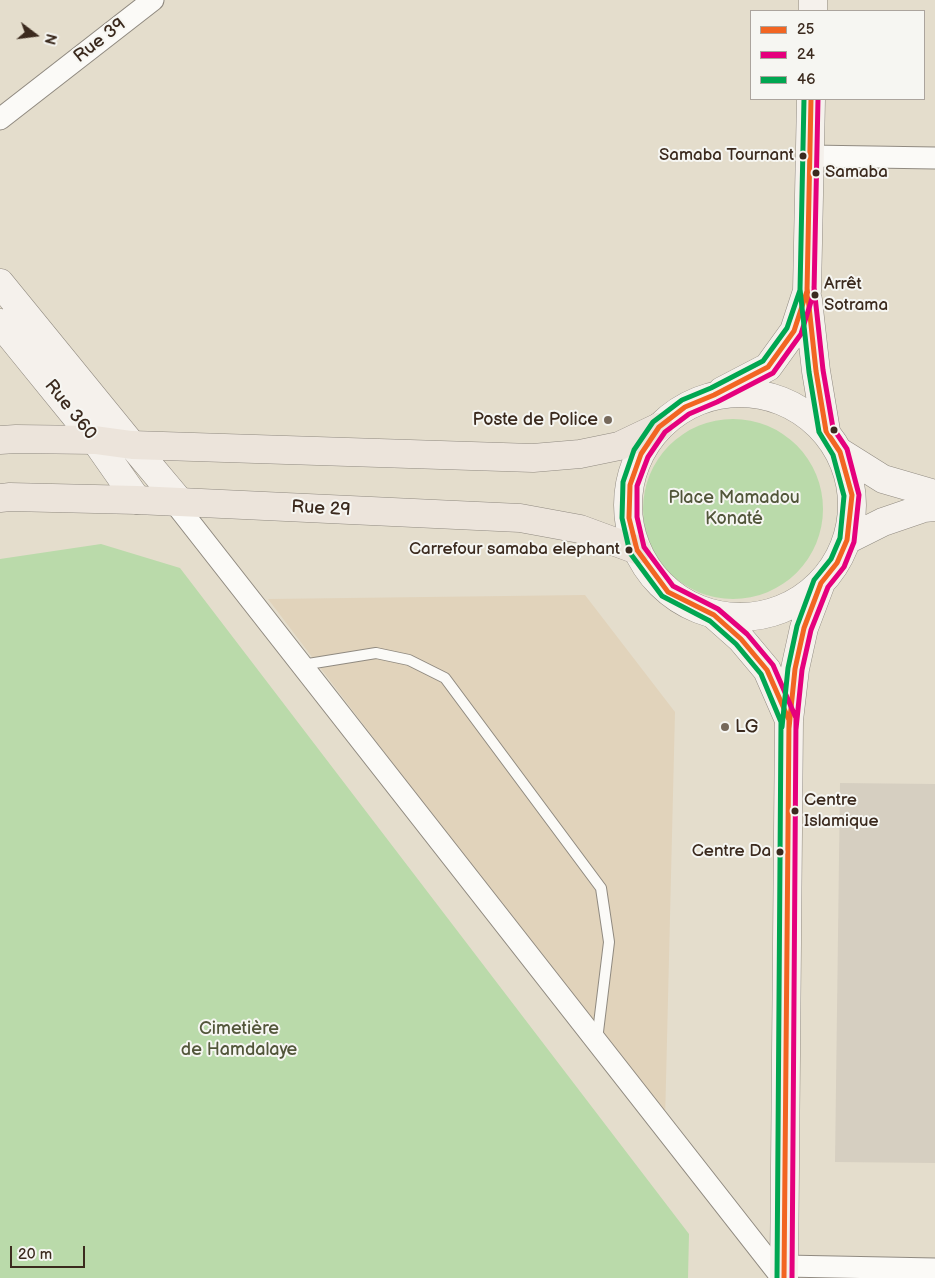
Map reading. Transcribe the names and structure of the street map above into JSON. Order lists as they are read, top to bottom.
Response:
{
  "streets": {
    "main road": ["Rue 360", "Rue 29"],
    "street": ["Rue 39"]
  },
  "crossings": [
    ["Rue 360", "Rue 29"]
  ],
  "parks": ["Place Mamadou Konaté", "Cimetière de Hamdalaye"],
  "places": [
    "Samaba Tournant",
    "Samaba",
    "Arrêt Sotrama",
    "Poste de Police",
    "Carrefour samaba elephant",
    "LG",
    "Centre Islamique",
    "Centre Da"
  ],
  "lines": ["transit line 25", "transit line 24", "transit line 46"],
  "legend": ["25", "24", "46"],
  "scale_bar": "20 m",
  "north": "right"
}
